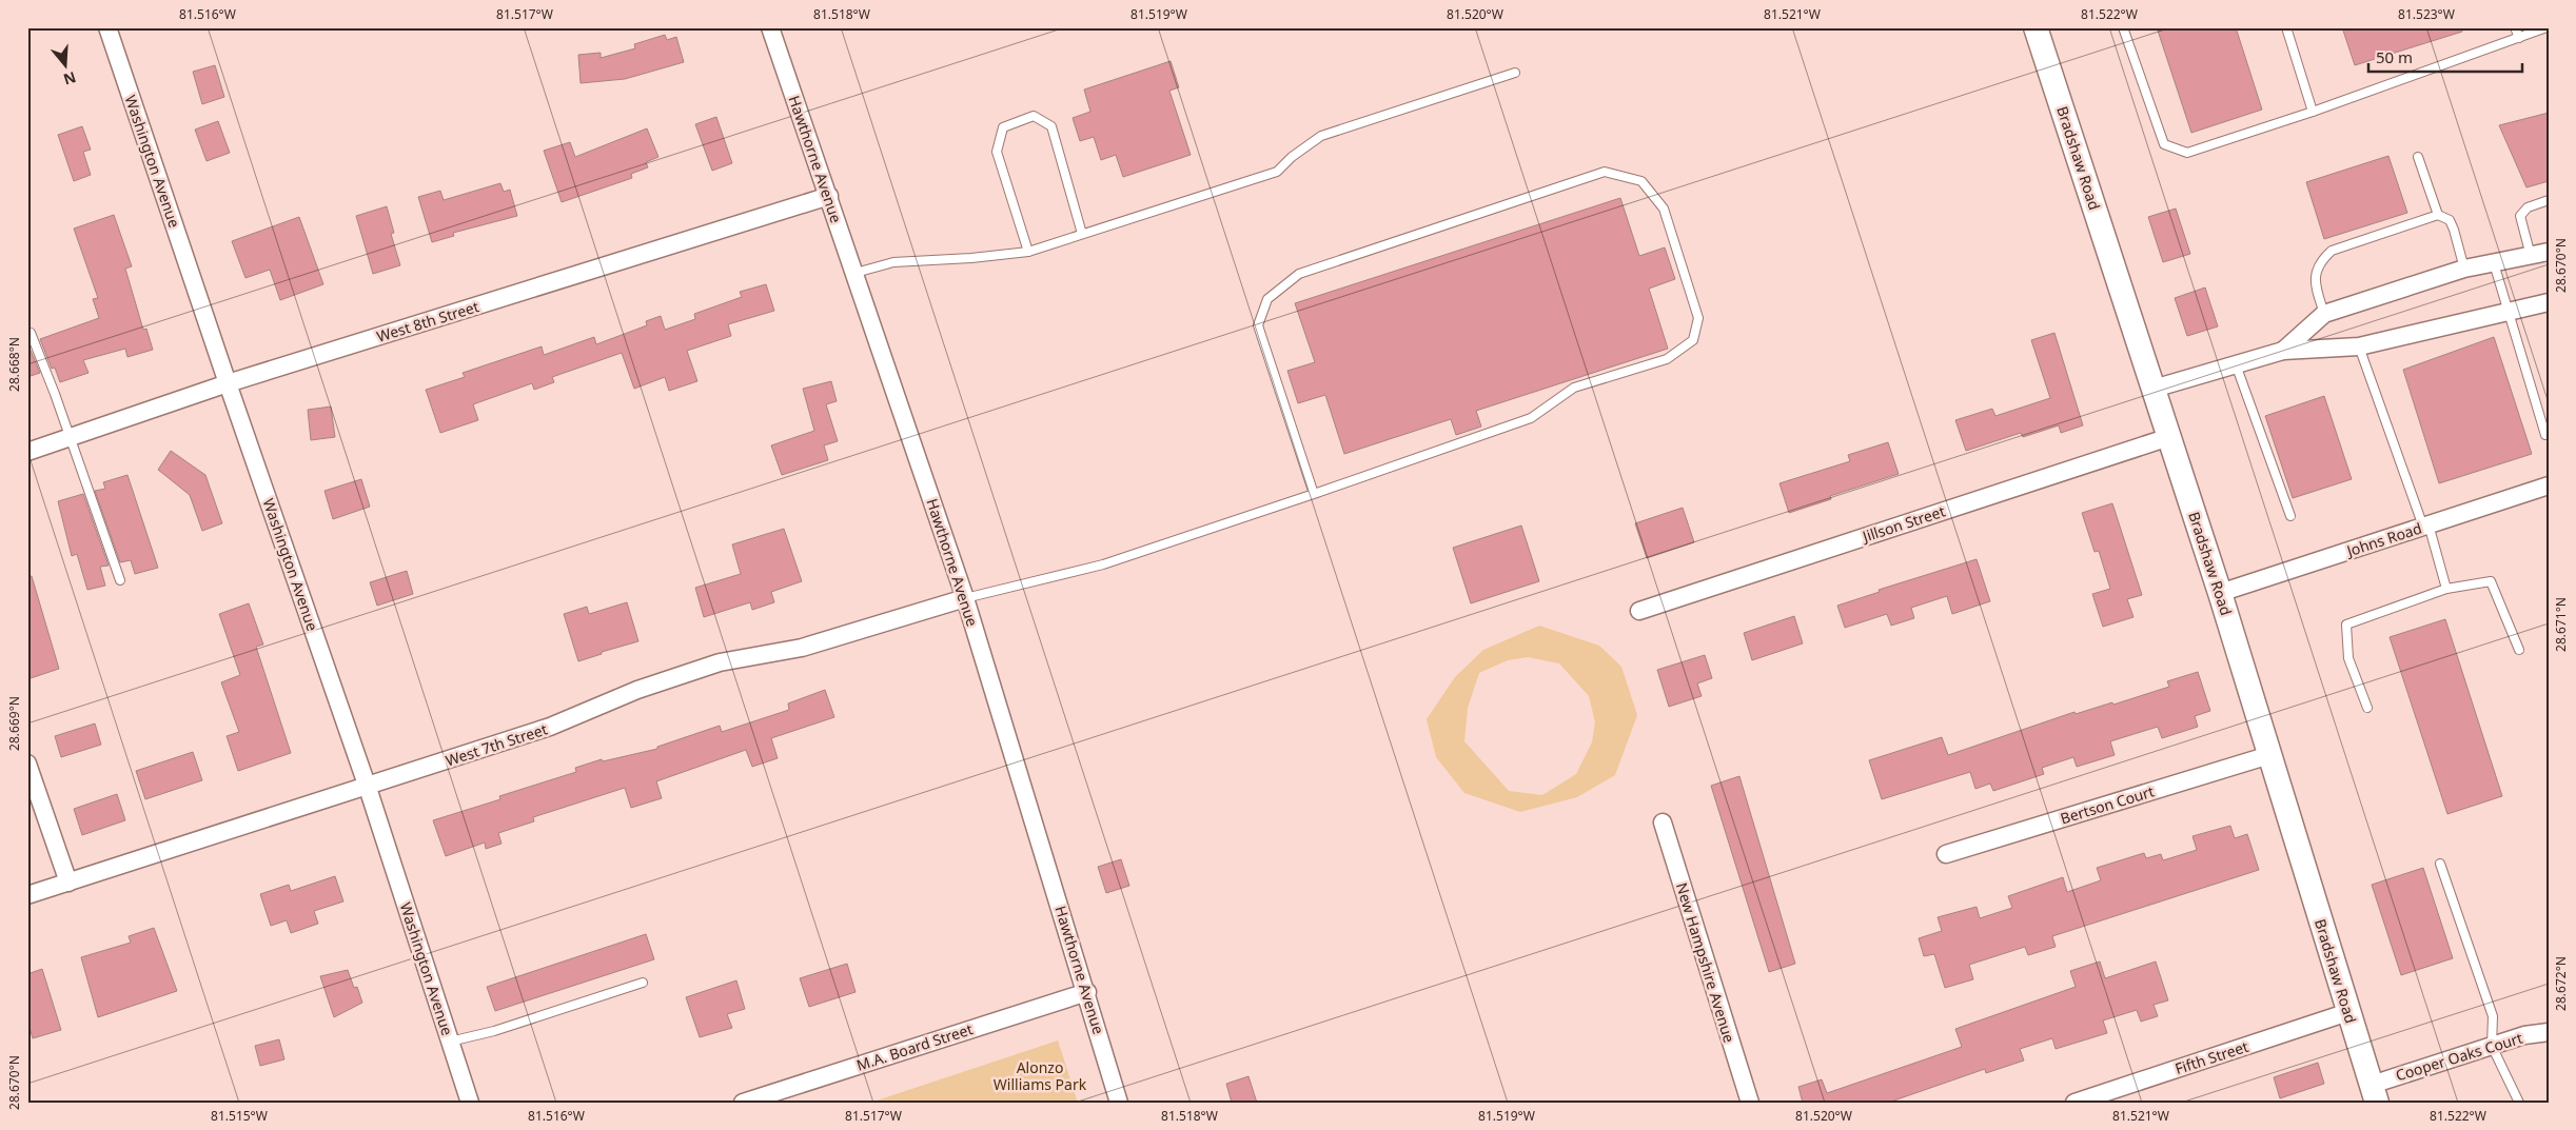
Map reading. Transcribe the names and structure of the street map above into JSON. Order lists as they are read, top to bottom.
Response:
{
  "streets": {
    "street": [
      "Bradshaw Road",
      "Hawthorne Avenue",
      "Washington Avenue",
      "West 8th Street",
      "Jillson Street",
      "Johns Road",
      "West 7th Street",
      "Bertson Court",
      "New Hampshire Avenue",
      "M.A. Board Street",
      "Cooper Oaks Court",
      "Fifth Street"
    ]
  },
  "crossings": [
    ["Bradshaw Road", "Jillson Street"],
    ["Bradshaw Road", "Johns Road"],
    ["Bradshaw Road", "Bertson Court"],
    ["Bradshaw Road", "Cooper Oaks Court"],
    ["Bradshaw Road", "Fifth Street"],
    ["Hawthorne Avenue", "West 8th Street"],
    ["Hawthorne Avenue", "West 7th Street"],
    ["Hawthorne Avenue", "M.A. Board Street"],
    ["Washington Avenue", "West 8th Street"],
    ["Washington Avenue", "West 7th Street"]
  ],
  "parks": ["Alonzo Williams Park"],
  "scale_bar": "50 m",
  "north": "bottom",
  "coordinates": [
    "81.516°W",
    "81.517°W",
    "81.518°W",
    "81.519°W",
    "81.520°W",
    "81.521°W",
    "81.522°W",
    "81.523°W",
    "28.670°N",
    "28.668°N",
    "28.671°N",
    "28.669°N",
    "28.672°N",
    "81.515°W"
  ]
}
